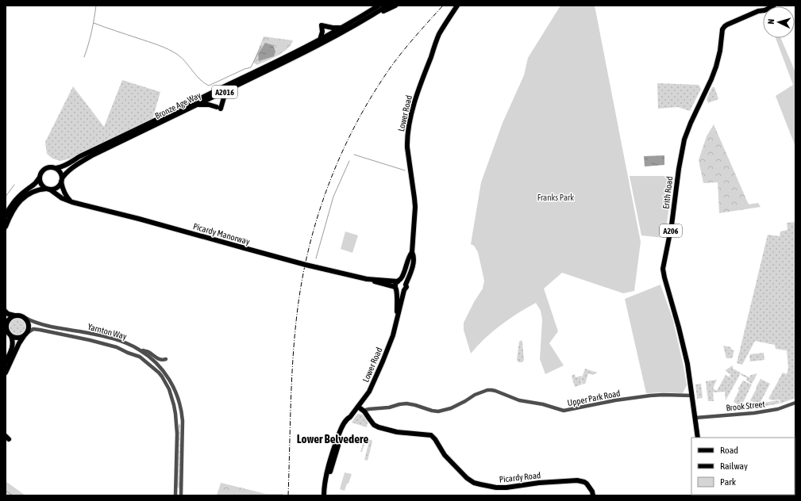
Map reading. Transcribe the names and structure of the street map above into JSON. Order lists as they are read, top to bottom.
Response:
{
  "streets": {
    "main road": [
      "A2016",
      "Bronze Age Way",
      "Lower Road",
      "Erith Road",
      "A206",
      "Picardy Manorway",
      "Picardy Road"
    ],
    "street": ["Yarnton Way", "Upper Park Road", "Brook Street"]
  },
  "crossings": [
    ["Bronze Age Way", "Picardy Manorway"],
    ["Lower Road", "Picardy Manorway"],
    ["Lower Road", "Picardy Road"],
    ["Erith Road", "A206"],
    ["Erith Road", "Upper Park Road"],
    ["Erith Road", "Brook Street"],
    ["Upper Park Road", "Picardy Road"]
  ],
  "districts": ["Lower Belvedere"],
  "parks": ["Franks Park"],
  "legend": ["Road", "Railway", "Park"],
  "north": "left"
}
